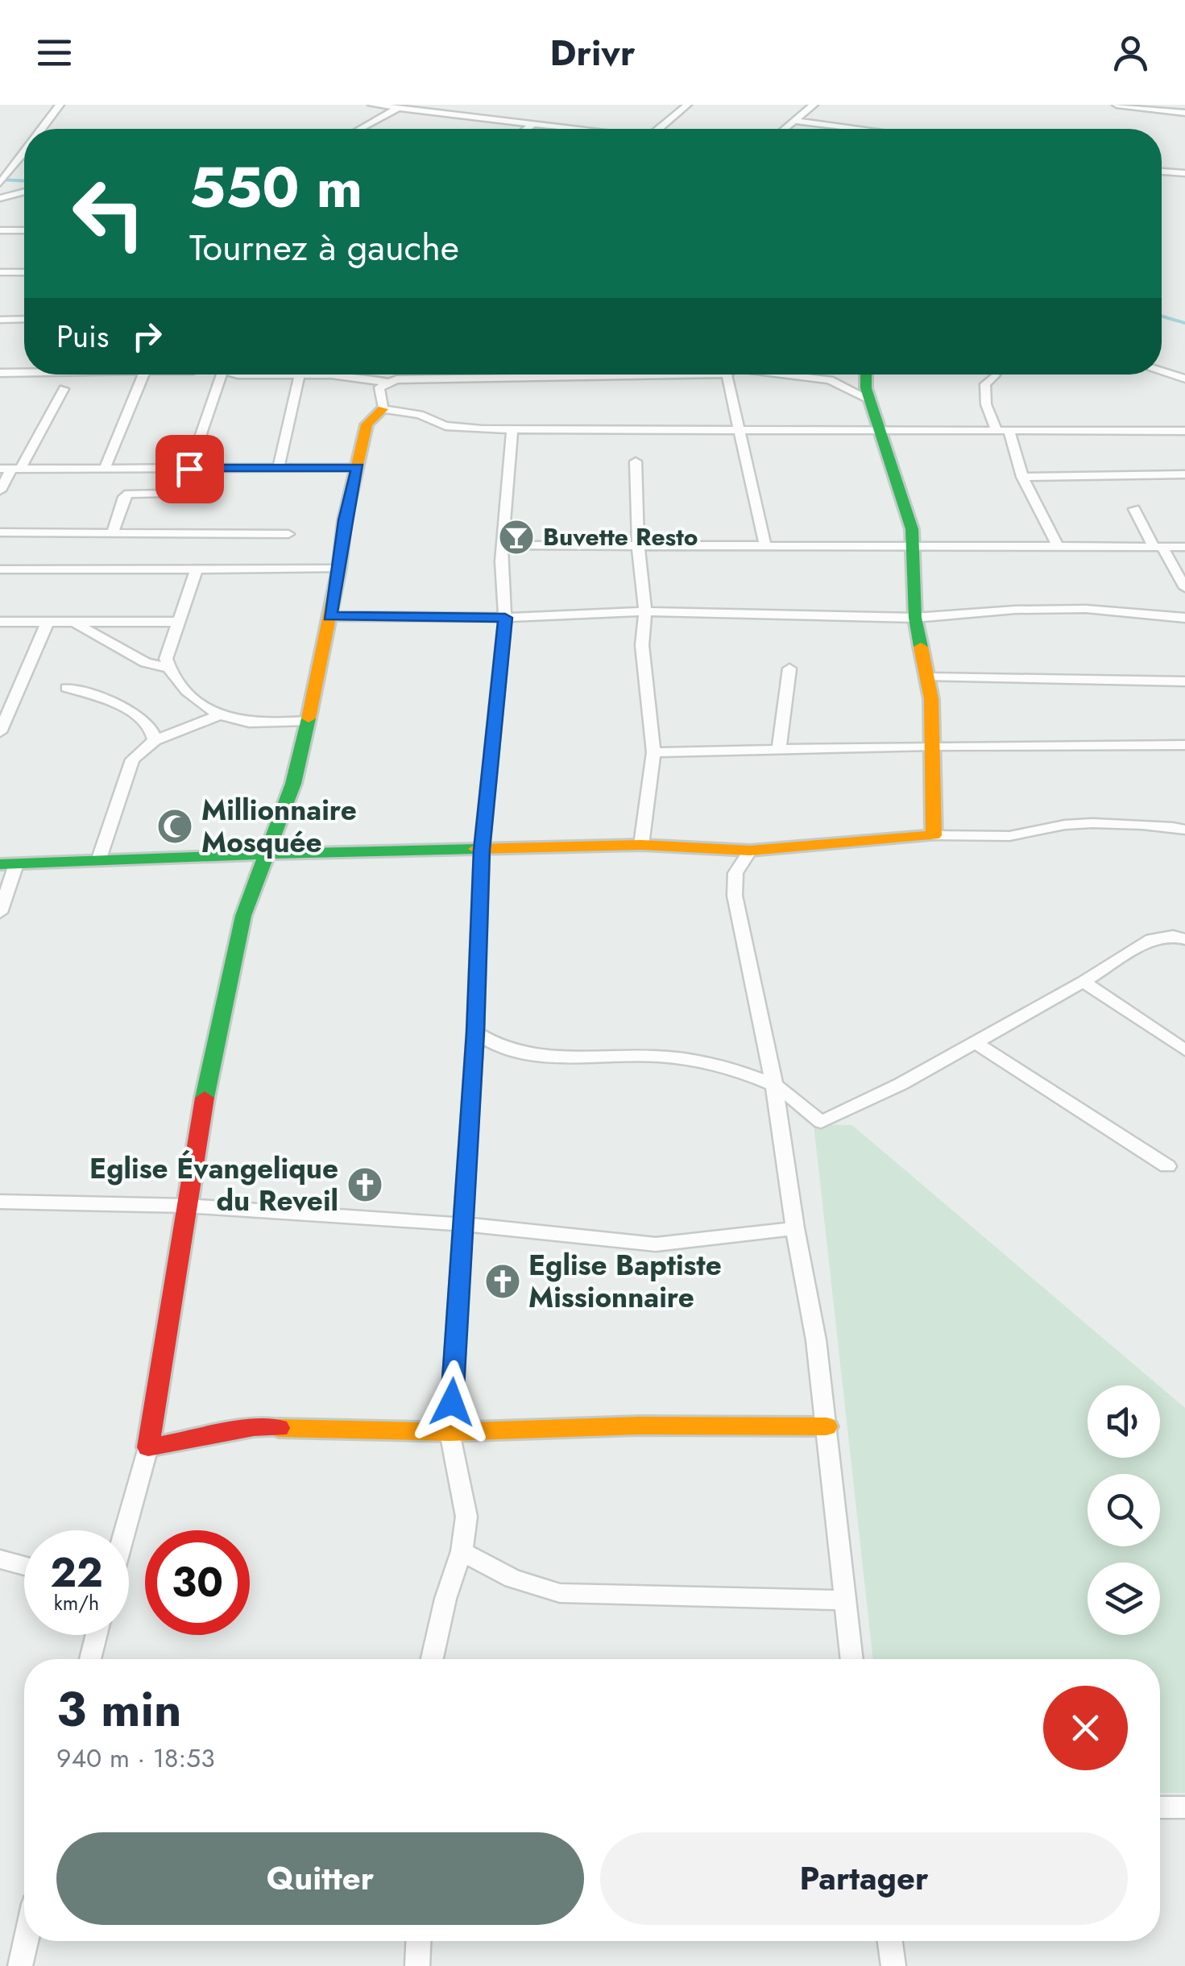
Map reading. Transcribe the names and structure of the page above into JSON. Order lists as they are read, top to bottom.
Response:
{
  "places": {
    "bar": ["Buvette Resto"],
    "mosque": ["Millionnaire Mosquée"],
    "church": ["Eglise Évangelique du Reveil", "Eglise Baptiste Missionnaire"]
  },
  "page": {
    "header": "Drivr",
    "turn": ["550 m", "Tournez à gauche"],
    "then": "Puis",
    "speed": "22 km/h",
    "limit": "30",
    "heading": ["3 min", "940 m · 18:53"],
    "buttons": ["Quitter", "Partager"]
  }
}
